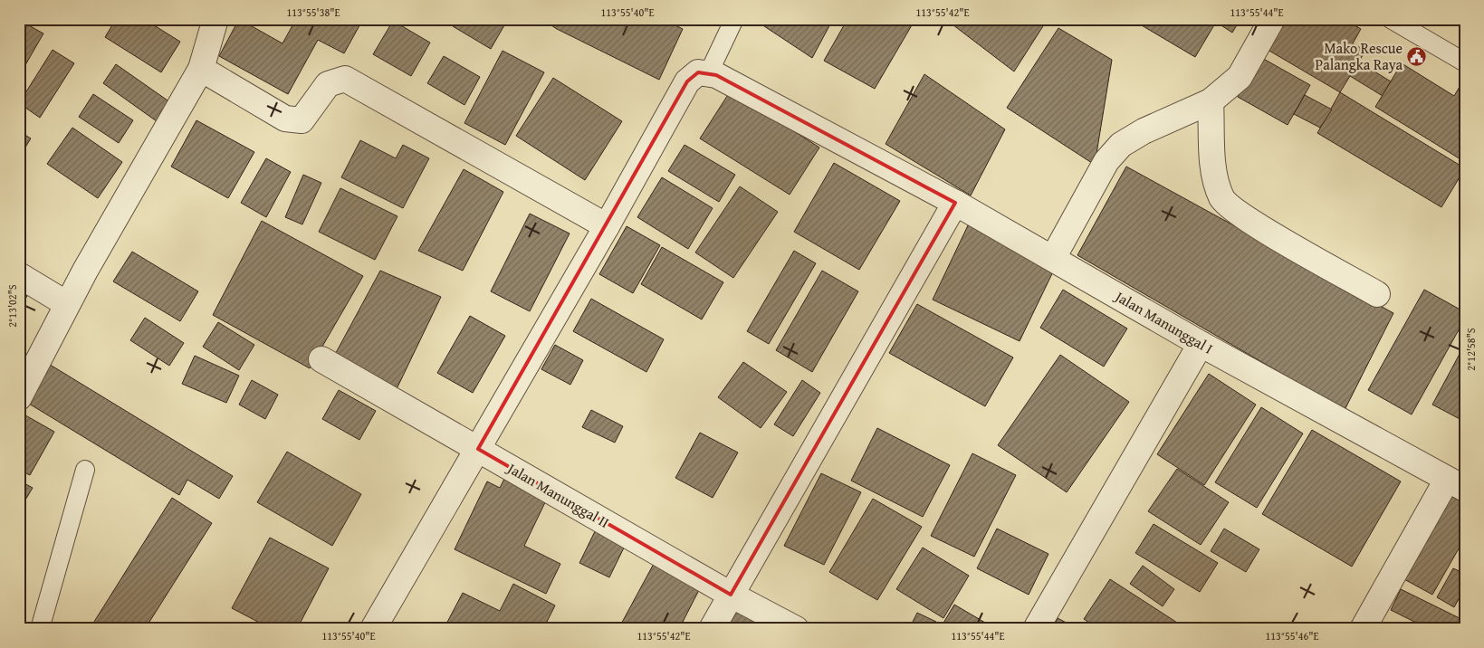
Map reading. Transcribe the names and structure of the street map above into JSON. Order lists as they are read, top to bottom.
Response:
{
  "streets": {
    "street": ["Jalan Manunggal I", "Jalan Manunggal II"]
  },
  "places": {
    "public building": ["Mako Rescue Palangka Raya"]
  },
  "coordinates": [
    "113°55'38\"E",
    "113°55'40\"E",
    "113°55'42\"E",
    "113°55'44\"E",
    "2°13'02\"S",
    "2°12'58\"S",
    "113°55'46\"E"
  ]
}
